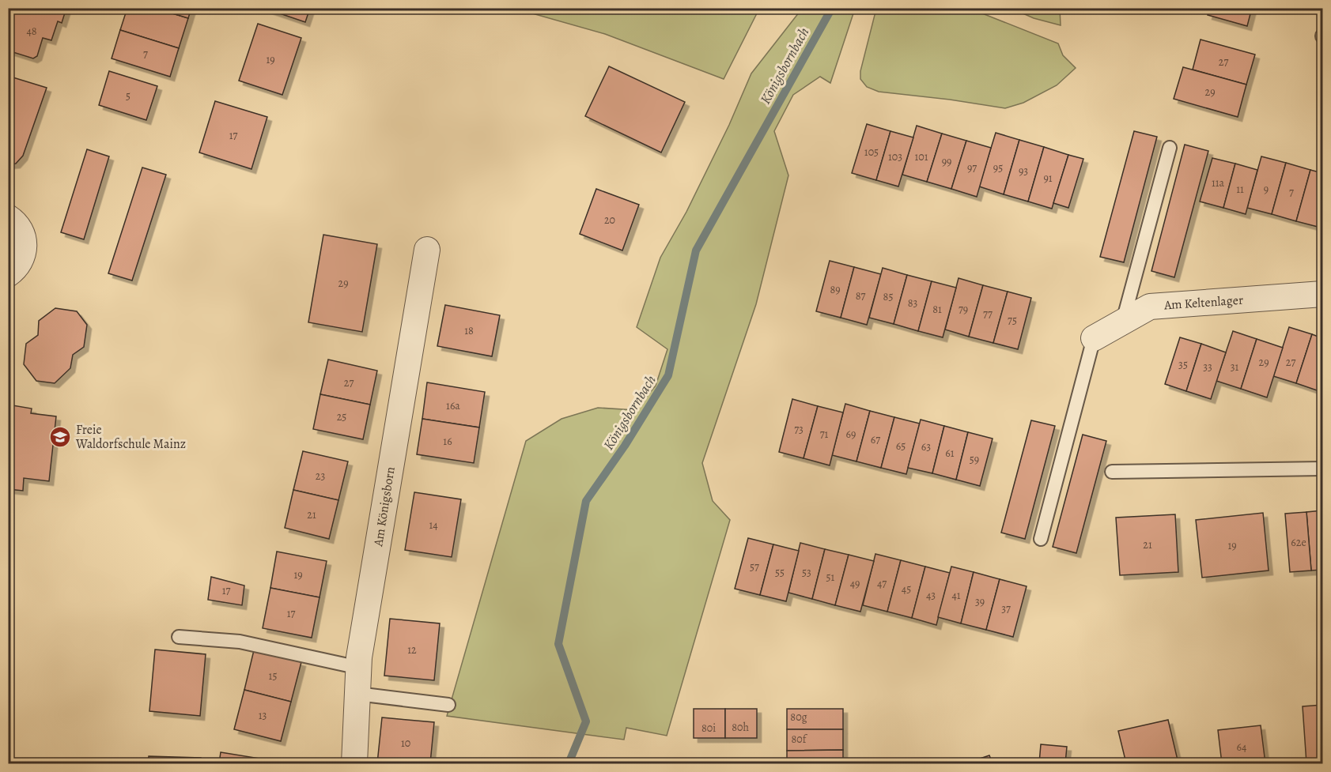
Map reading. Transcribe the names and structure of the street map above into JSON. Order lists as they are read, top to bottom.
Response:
{
  "streets": {
    "street": ["Am Keltenlager", "Am Königsborn"]
  },
  "water": ["Königsbornbach"],
  "places": {
    "school or university": ["Freie Waldorfschule Mainz"]
  },
  "house_numbers": [
    "48",
    "7",
    "19",
    "27",
    "29",
    "5",
    "17",
    "105",
    "103",
    "101",
    "99",
    "97",
    "95",
    "93",
    "91",
    "11a",
    "11",
    "9",
    "7",
    "20",
    "29",
    "89",
    "87",
    "85",
    "83",
    "81",
    "79",
    "77",
    "75",
    "18",
    "29",
    "27",
    "35",
    "33",
    "31",
    "27",
    "16a",
    "25",
    "73",
    "71",
    "69",
    "67",
    "16",
    "65",
    "63",
    "61",
    "59",
    "23",
    "21",
    "14",
    "62e",
    "21",
    "19",
    "57",
    "55",
    "53",
    "19",
    "51",
    "49",
    "47",
    "45",
    "17",
    "43",
    "41",
    "39",
    "37",
    "17",
    "12",
    "15",
    "13",
    "80g",
    "80h",
    "80i",
    "80f",
    "10",
    "64"
  ]
}
